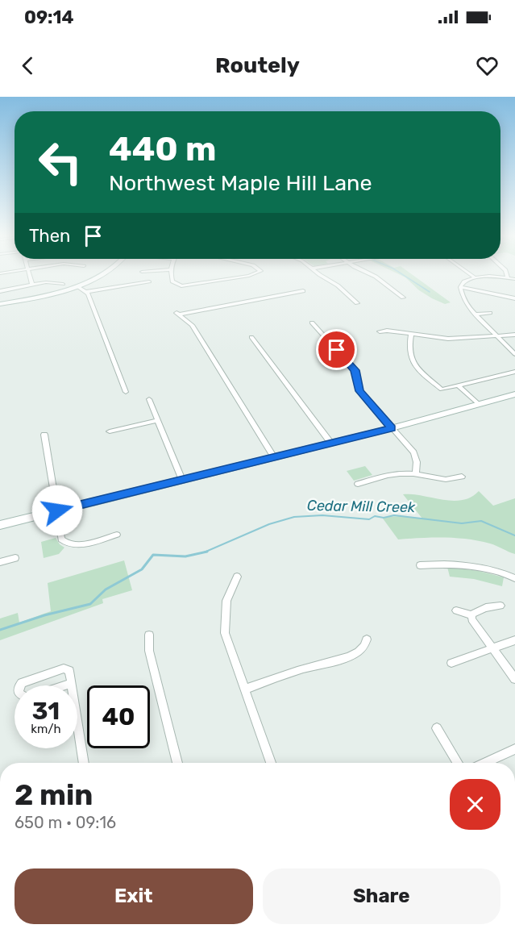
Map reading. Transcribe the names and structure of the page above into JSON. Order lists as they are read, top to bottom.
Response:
{
  "water": ["Cedar Mill Creek"],
  "page": {
    "status": "09:14",
    "header": "Routely",
    "turn": ["440 m", "Northwest Maple Hill Lane"],
    "then": "Then",
    "speed": "31 km/h",
    "limit": "40",
    "heading": ["2 min", "650 m · 09:16"],
    "buttons": ["Exit", "Share"]
  }
}
